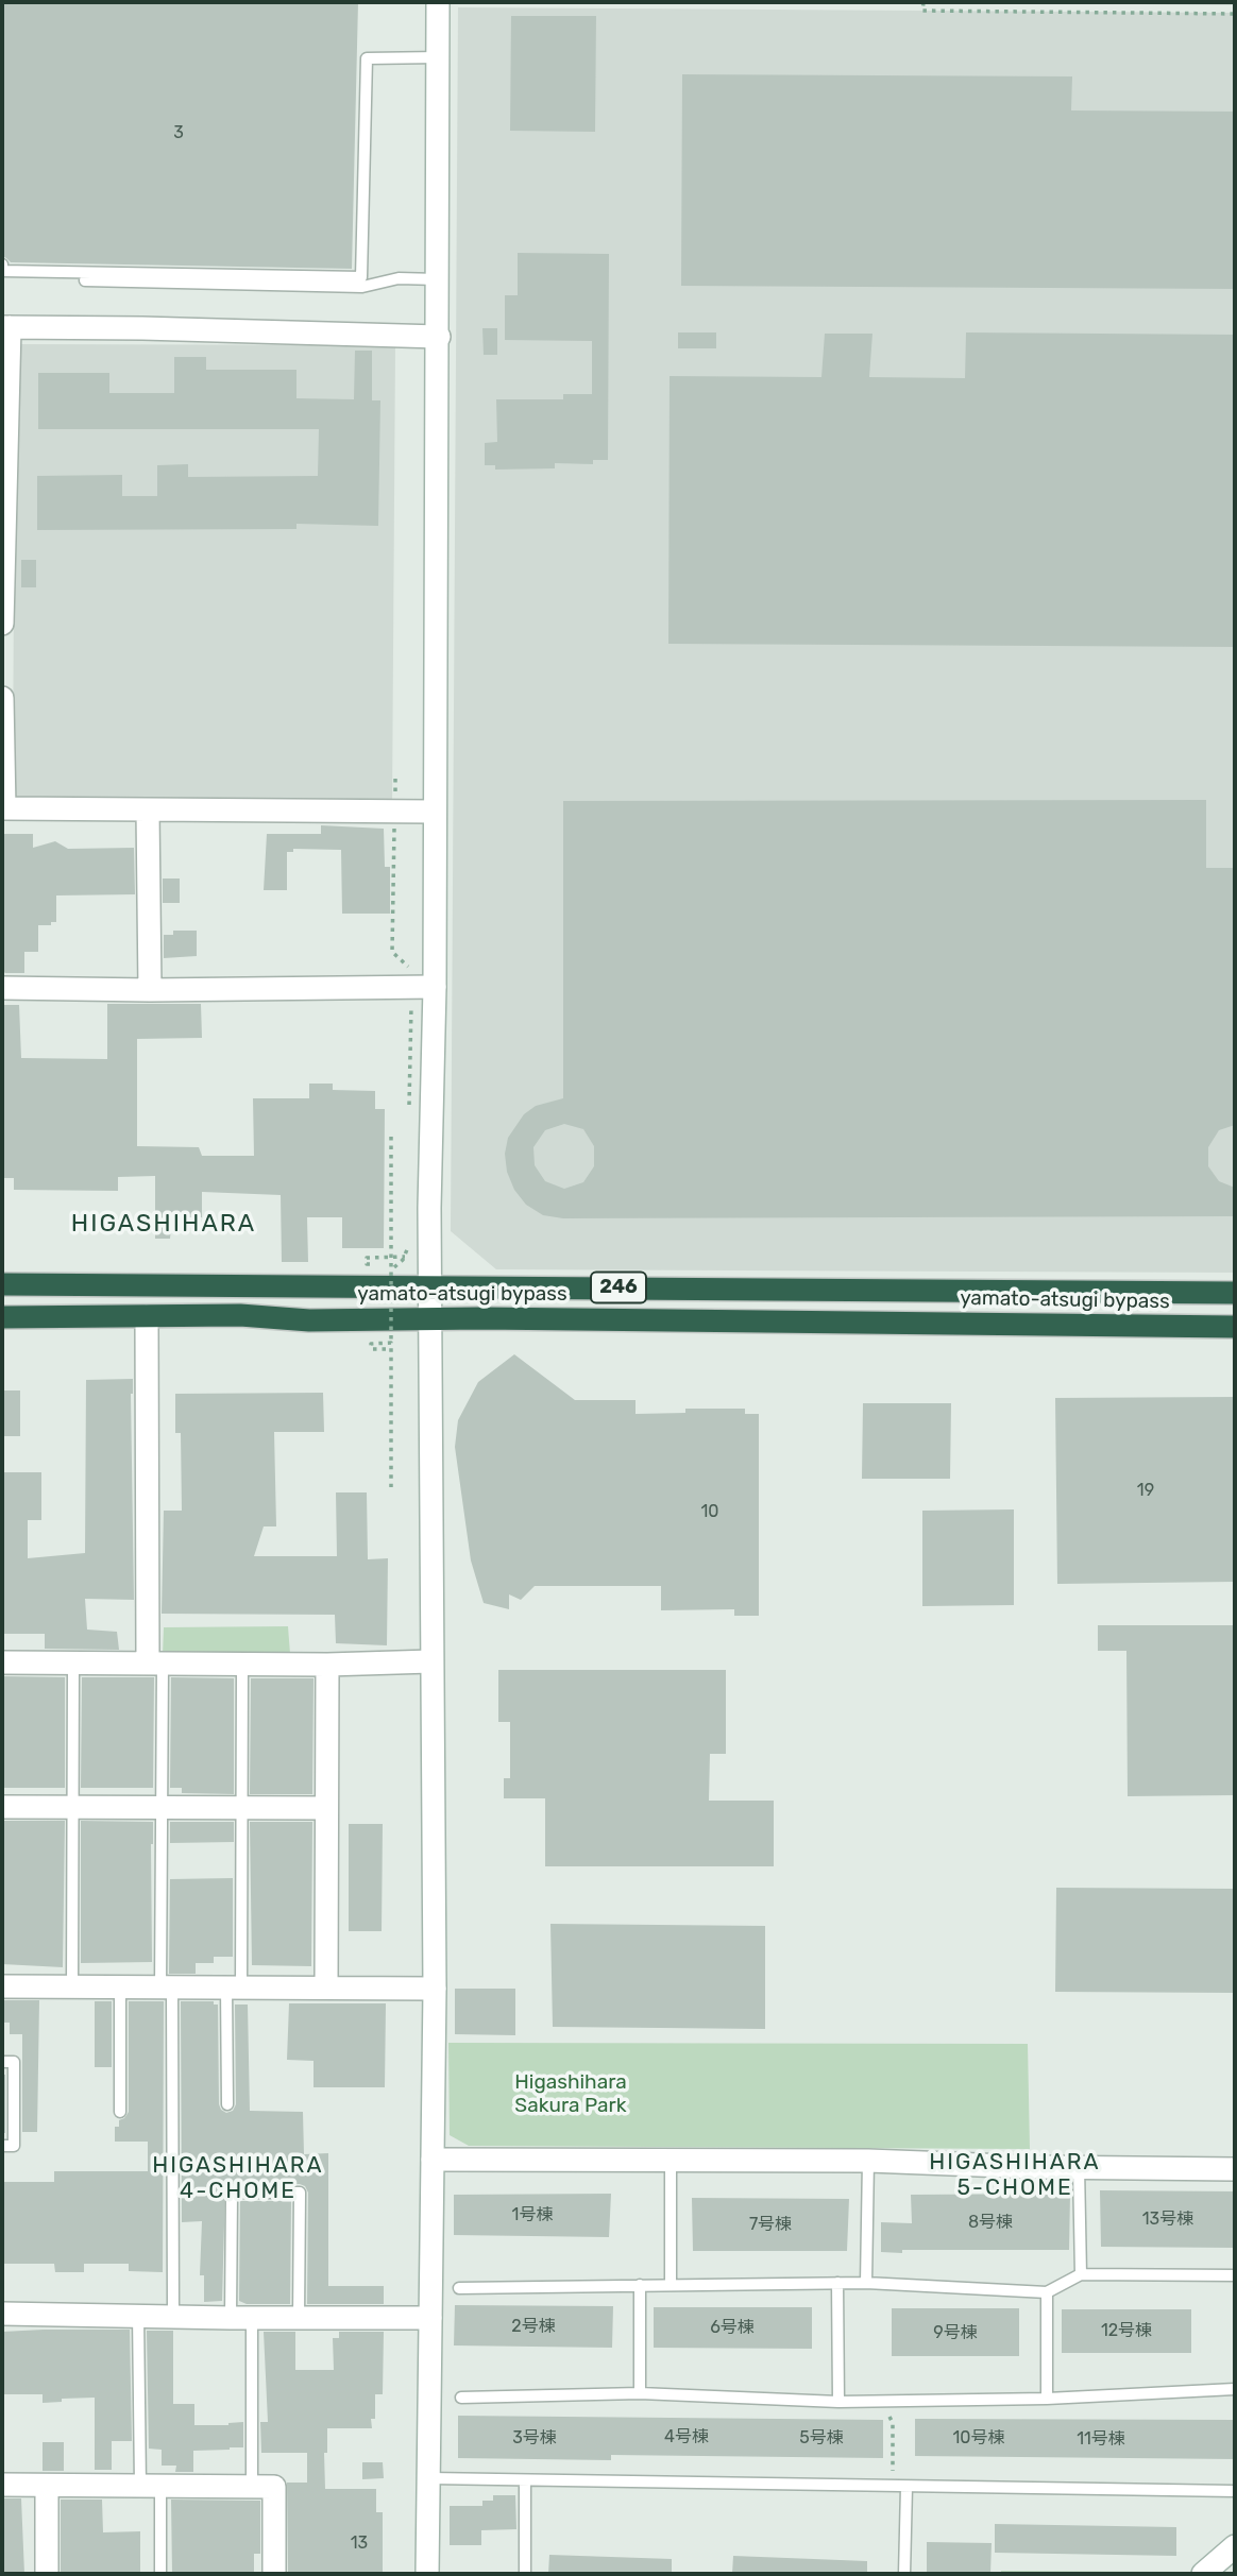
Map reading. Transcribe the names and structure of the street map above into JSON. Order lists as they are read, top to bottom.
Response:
{
  "streets": {
    "highway": ["246", "yamato-atsugi bypass"]
  },
  "districts": ["HIGASHIHARA", "HIGASHIHARA 5-CHOME", "HIGASHIHARA 4-CHOME"],
  "parks": ["Higashihara Sakura Park"],
  "house_numbers": [
    "3",
    "19",
    "10",
    "1号棟",
    "13号棟",
    "8号棟",
    "7号棟",
    "2号棟",
    "6号棟",
    "12号棟",
    "9号棟",
    "4号棟",
    "3号棟",
    "5号棟",
    "10号棟",
    "11号棟",
    "13"
  ]
}
